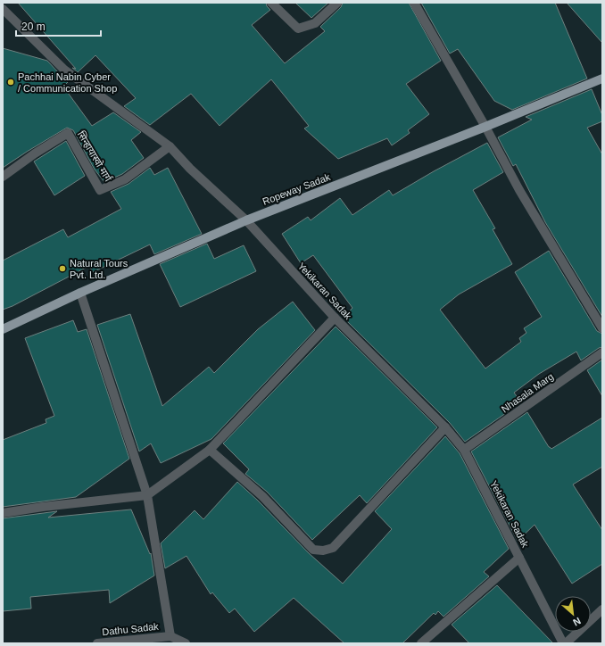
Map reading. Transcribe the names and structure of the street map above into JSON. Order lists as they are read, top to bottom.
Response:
{
  "streets": {
    "main road": ["Ropeway Sadak"],
    "street": [
      "सिन्हायास्वो मार्ग",
      "Yekikaran Sadak",
      "Nhasala Marg",
      "Dathu Sadak"
    ]
  },
  "crossings": [
    ["सिन्हायास्वो मार्ग", "Yekikaran Sadak"],
    ["Ropeway Sadak", "Yekikaran Sadak"],
    ["Yekikaran Sadak", "Nhasala Marg"]
  ],
  "places": ["Pachhai Nabin Cyber / Communication Shop", "Natural Tours Pvt. Ltd."],
  "scale_bar": "20 m",
  "north": "bottom right"
}
